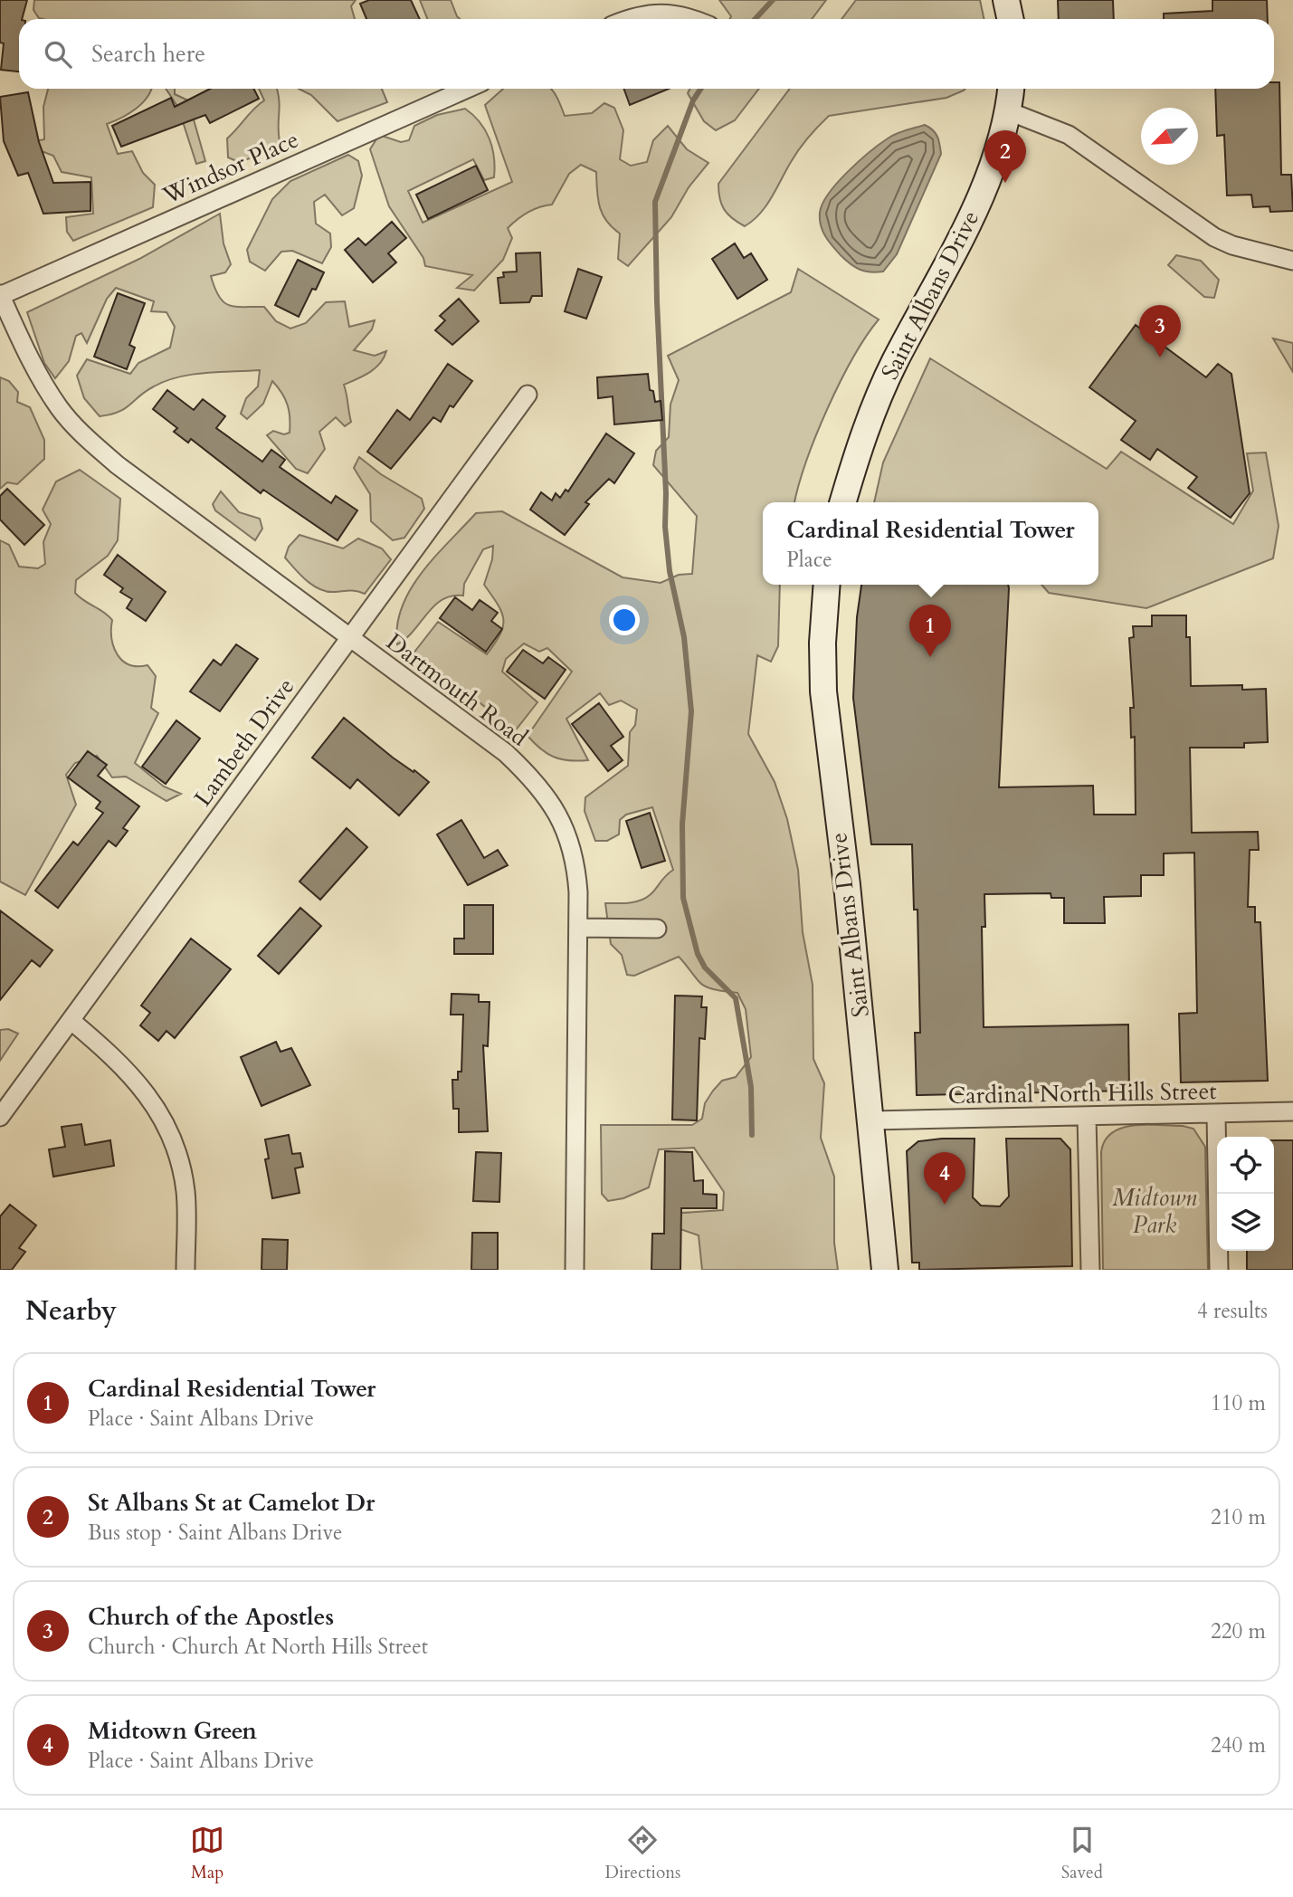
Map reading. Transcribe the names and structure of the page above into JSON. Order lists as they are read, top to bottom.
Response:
{
  "streets": {
    "street": [
      "Windsor Place",
      "Saint Albans Drive",
      "Dartmouth Road",
      "Lambeth Drive",
      "Cardinal North Hills Street"
    ]
  },
  "crossings": [
    ["Windsor Place", "Dartmouth Road"],
    ["Saint Albans Drive", "Cardinal North Hills Street"],
    ["Dartmouth Road", "Lambeth Drive"]
  ],
  "parks": ["Midtown Park"],
  "north": "bottom left",
  "page": {
    "search": "Search here",
    "pins": [
      "2",
      "3",
      "1",
      "4"
    ],
    "popup": ["Cardinal Residential Tower", "Place"],
    "heading": ["Nearby", "4 results"],
    "list": [
      {
        "mark": "1",
        "name": "Cardinal Residential Tower",
        "note": "Place · Saint Albans Drive",
        "value": "110 m"
      },
      {
        "mark": "2",
        "name": "St Albans St at Camelot Dr",
        "note": "Bus stop · Saint Albans Drive",
        "value": "210 m"
      },
      {
        "mark": "3",
        "name": "Church of the Apostles",
        "note": "Church · Church At North Hills Street",
        "value": "220 m"
      },
      {
        "mark": "4",
        "name": "Midtown Green",
        "note": "Place · Saint Albans Drive",
        "value": "240 m"
      }
    ],
    "nav": ["Map", "Directions", "Saved"]
  }
}
